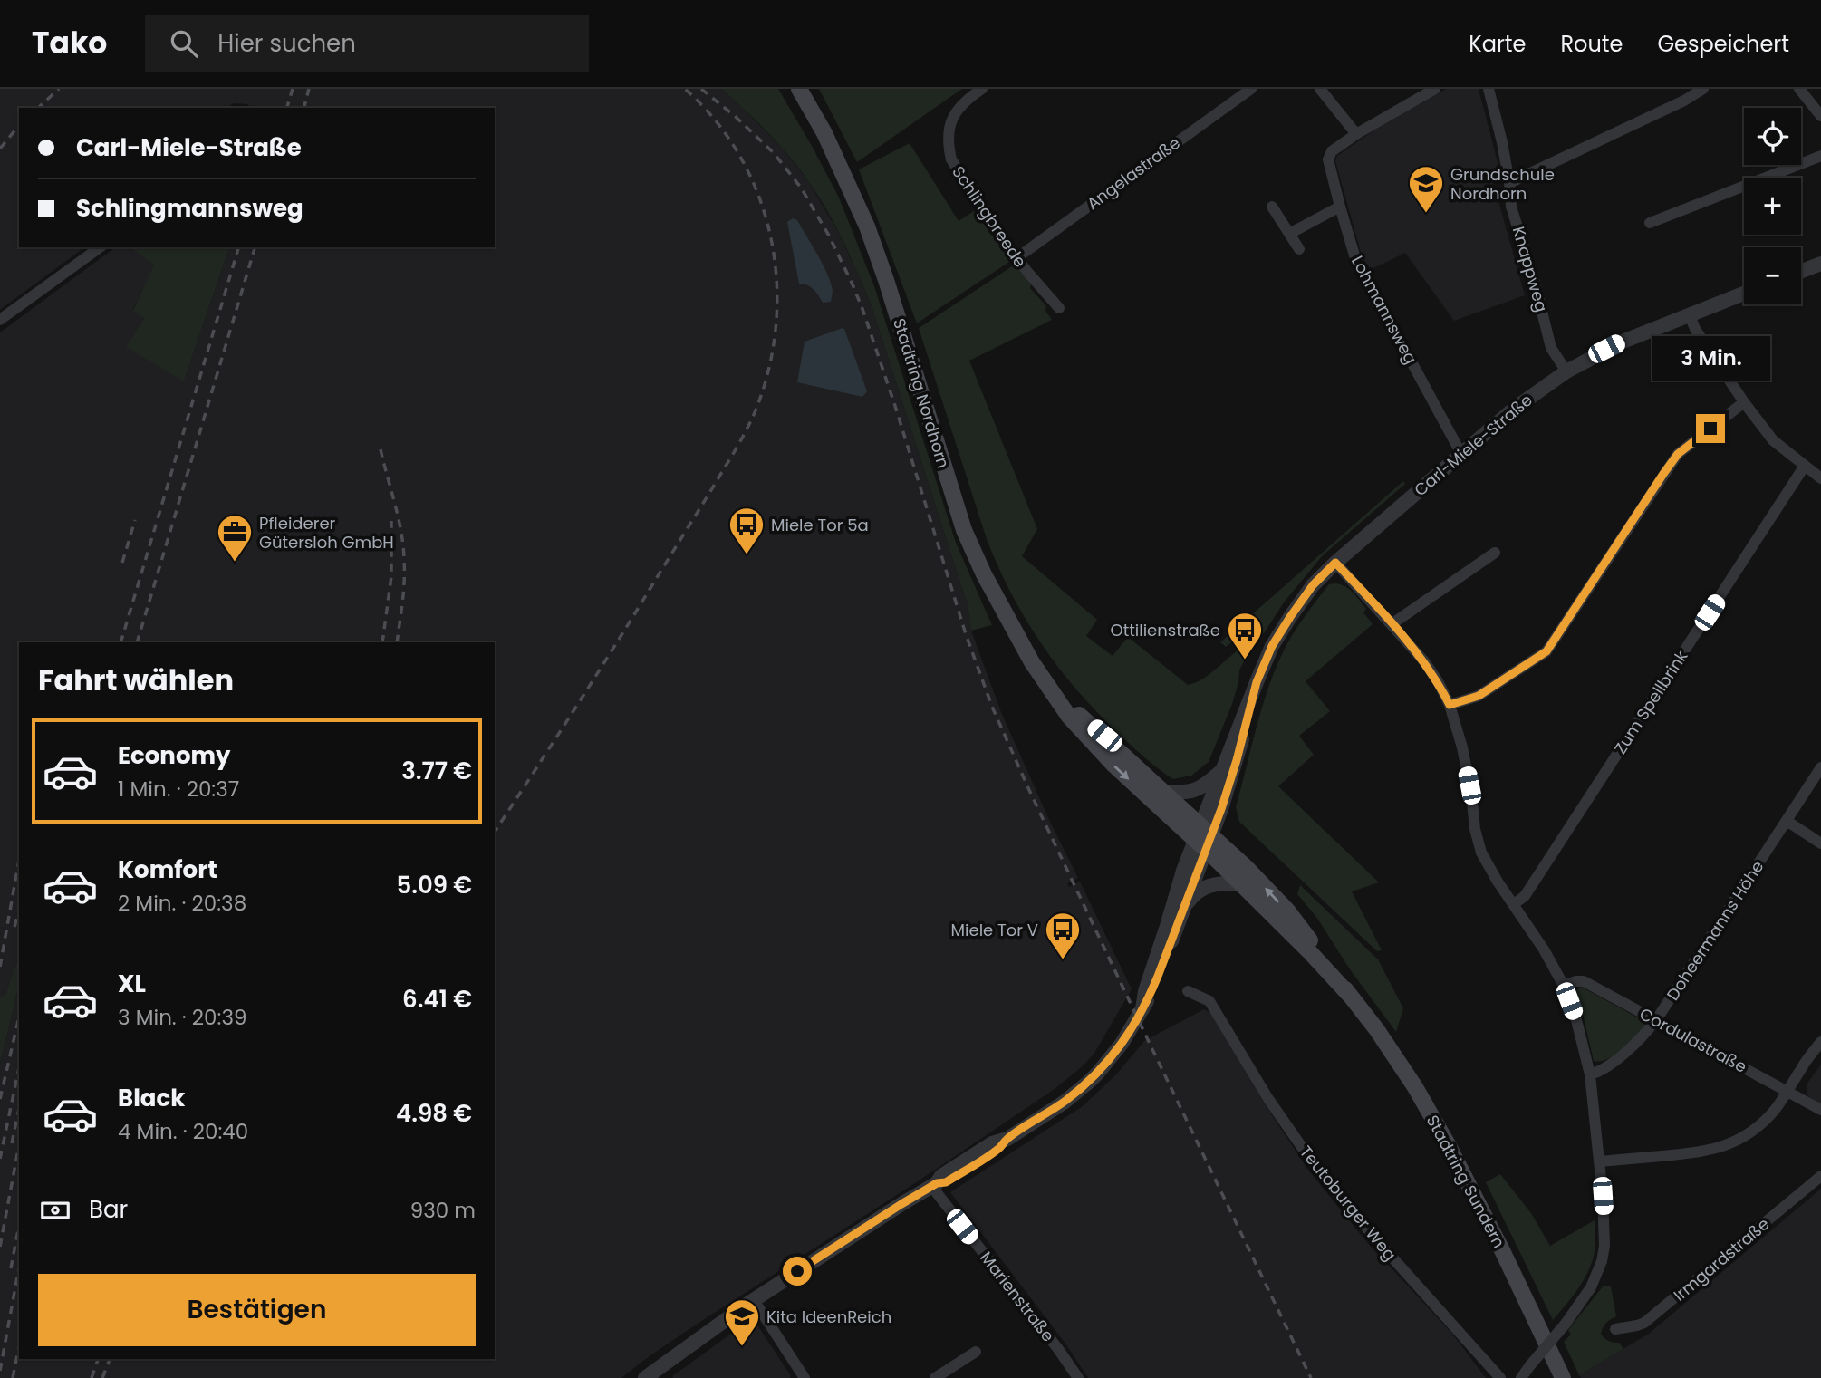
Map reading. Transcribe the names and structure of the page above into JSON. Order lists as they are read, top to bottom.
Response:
{
  "streets": {
    "main road": ["Stadtring Nordhorn", "Stadtring Sundern"],
    "street": [
      "Angelastraße",
      "Schlingbreede",
      "Knappweg",
      "Lohmannsweg",
      "Carl-Miele-Straße",
      "Zum Spellbrink",
      "Doheermanns Höhe",
      "Cordulastraße",
      "Teutoburger Weg",
      "Irmgardstraße",
      "Marienstraße"
    ]
  },
  "crossings": [
    ["Angelastraße", "Schlingbreede"],
    ["Knappweg", "Carl-Miele-Straße"],
    ["Lohmannsweg", "Carl-Miele-Straße"],
    ["Stadtring Nordhorn", "Carl-Miele-Straße"],
    ["Stadtring Nordhorn", "Stadtring Sundern"],
    ["Carl-Miele-Straße", "Stadtring Sundern"],
    ["Carl-Miele-Straße", "Marienstraße"],
    ["Doheermanns Höhe", "Cordulastraße"]
  ],
  "places": {
    "school or university": ["Grundschule Nordhorn", "Kita IdeenReich"],
    "bus stop": ["Miele Tor 5a", "Ottilienstraße", "Miele Tor V"],
    "office": ["Pfleiderer Gütersloh GmbH"]
  },
  "page": {
    "header": "Tako",
    "search": "Hier suchen",
    "nav": ["Karte", "Route", "Gespeichert"],
    "map_buttons": ["+", "−"],
    "banner": ["Carl-Miele-Straße", "Schlingmannsweg"],
    "bubble": "3 Min.",
    "heading": "Fahrt wählen",
    "list": [
      {
        "name": "Economy",
        "note": "1 Min. · 20:37",
        "value": "3.77 €"
      },
      {
        "name": "Komfort",
        "note": "2 Min. · 20:38",
        "value": "5.09 €"
      },
      {
        "name": "XL",
        "note": "3 Min. · 20:39",
        "value": "6.41 €"
      },
      {
        "name": "Black",
        "note": "4 Min. · 20:40",
        "value": "4.98 €"
      }
    ],
    "pay": ["Bar", "930 m"],
    "buttons": "Bestätigen"
  }
}
